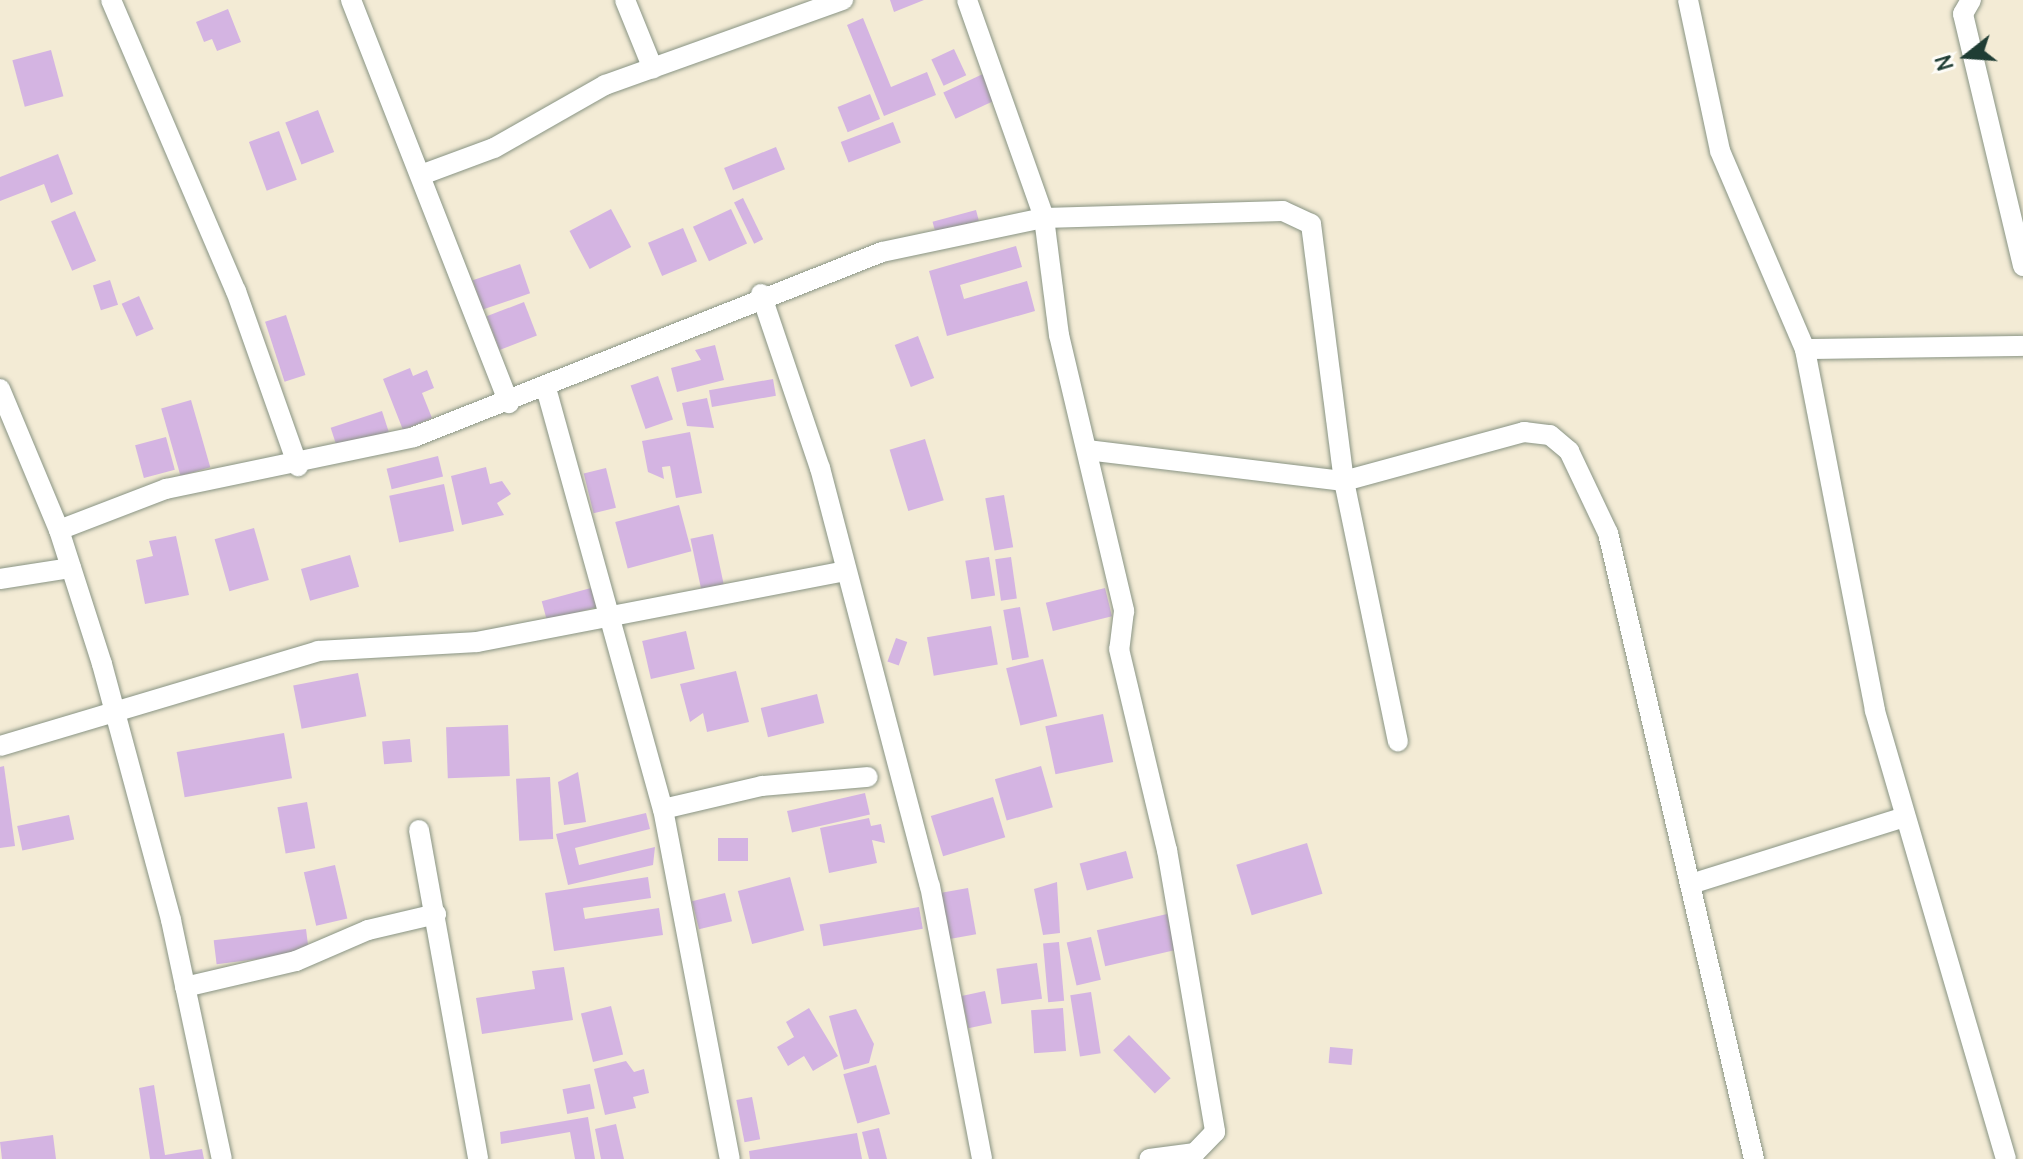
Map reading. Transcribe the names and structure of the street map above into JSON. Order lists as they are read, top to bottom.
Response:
{
  "north": "left"
}
